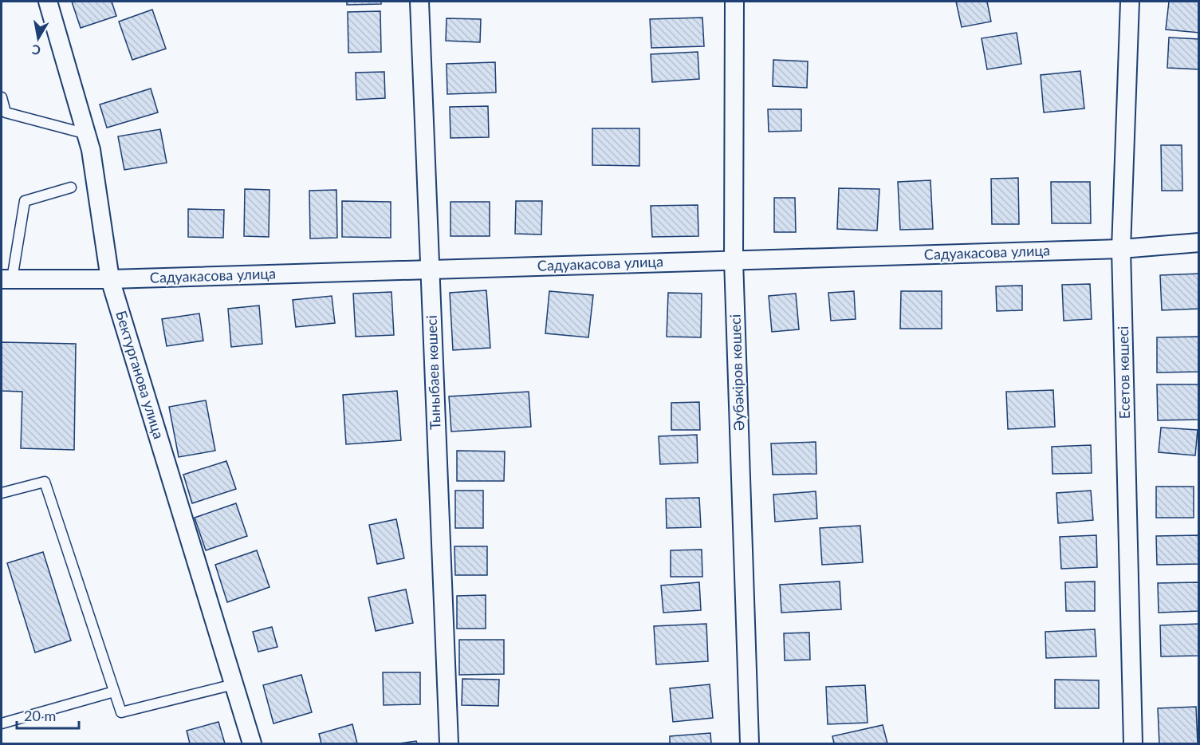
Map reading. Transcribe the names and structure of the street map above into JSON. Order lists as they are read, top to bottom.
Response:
{
  "streets": {
    "street": [
      "Садуакасова улица",
      "Тыныбаев көшесі",
      "Әубәкіров көшесі",
      "Есетов көшесі",
      "Бектурганова улица"
    ]
  },
  "crossings": [
    ["Садуакасова улица", "Тыныбаев көшесі"],
    ["Садуакасова улица", "Әубәкіров көшесі"],
    ["Садуакасова улица", "Есетов көшесі"],
    ["Садуакасова улица", "Бектурганова улица"]
  ],
  "scale_bar": "20 m",
  "north": "bottom"
}
